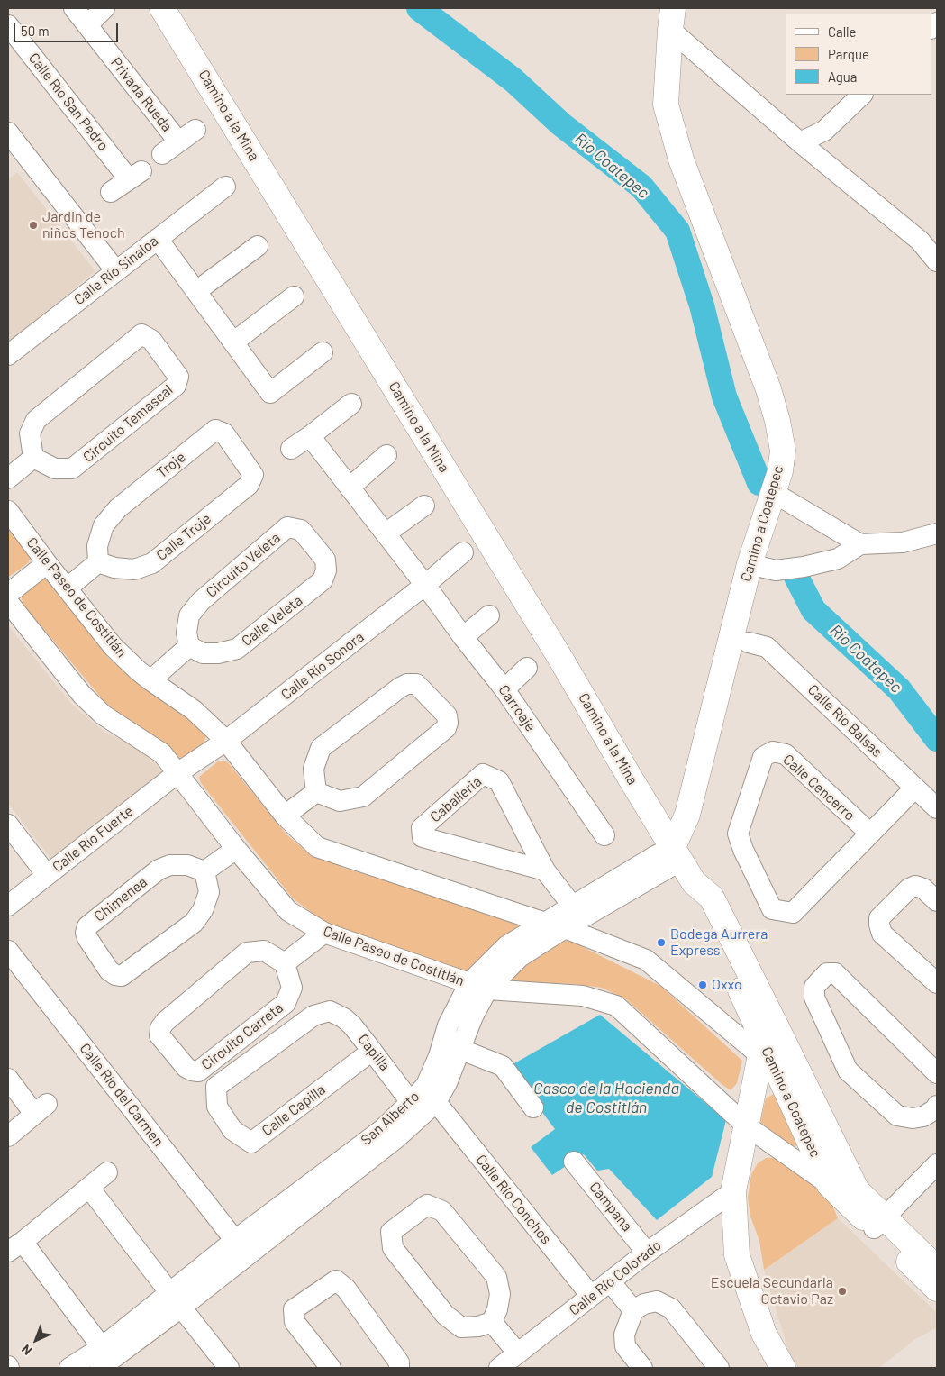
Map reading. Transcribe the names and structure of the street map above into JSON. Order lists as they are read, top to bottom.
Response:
{
  "streets": {
    "main road": ["Camino a la Mina", "Camino a Coatepec"],
    "street": [
      "Privada Rueda",
      "Calle Río San Pedro",
      "Calle Río Sinaloa",
      "Circuito Temascal",
      "Troje",
      "Calle Troje",
      "Circuito Veleta",
      "Calle Paseo de Costitlán",
      "Calle Veleta",
      "Calle Río Sonora",
      "Carroaje",
      "Calle Río Balsas",
      "Calle Cencerro",
      "Caballeria",
      "Calle Río Fuerte",
      "Chimenea",
      "Circuito Carreta",
      "Capilla",
      "Calle Río del Carmen",
      "Calle Capilla",
      "San Alberto",
      "Calle Río Conchos",
      "Campana",
      "Calle Río Colorado"
    ]
  },
  "crossings": [
    ["Camino a la Mina", "Camino a Coatepec"],
    ["Camino a la Mina", "San Alberto"],
    ["Troje", "Calle Troje"],
    ["Camino a Coatepec", "Calle Paseo de Costitlán"],
    ["Camino a Coatepec", "San Alberto"],
    ["Circuito Veleta", "Calle Veleta"],
    ["Calle Paseo de Costitlán", "Calle Río Sonora"],
    ["Calle Paseo de Costitlán", "Calle Río Fuerte"],
    ["Calle Paseo de Costitlán", "San Alberto"],
    ["Calle Río Sonora", "Carroaje"],
    ["Calle Río Sonora", "Calle Río Fuerte"],
    ["Calle Río Balsas", "Calle Cencerro"],
    ["Caballeria", "San Alberto"],
    ["Capilla", "Calle Capilla"],
    ["Capilla", "San Alberto"],
    ["Calle Río del Carmen", "San Alberto"],
    ["San Alberto", "Calle Río Conchos"],
    ["Calle Río Conchos", "Calle Río Colorado"],
    ["Campana", "Calle Río Colorado"]
  ],
  "water": ["Rio Coatepec", "Casco de la Hacienda de Costitlán"],
  "places": [
    "Jardin de niños Tenoch",
    "Bodega Aurrera Express",
    "Oxxo",
    "Escuela Secundaria Octavio Paz"
  ],
  "legend": ["Calle", "Parque", "Agua"],
  "scale_bar": "50 m",
  "north": "bottom left"
}
